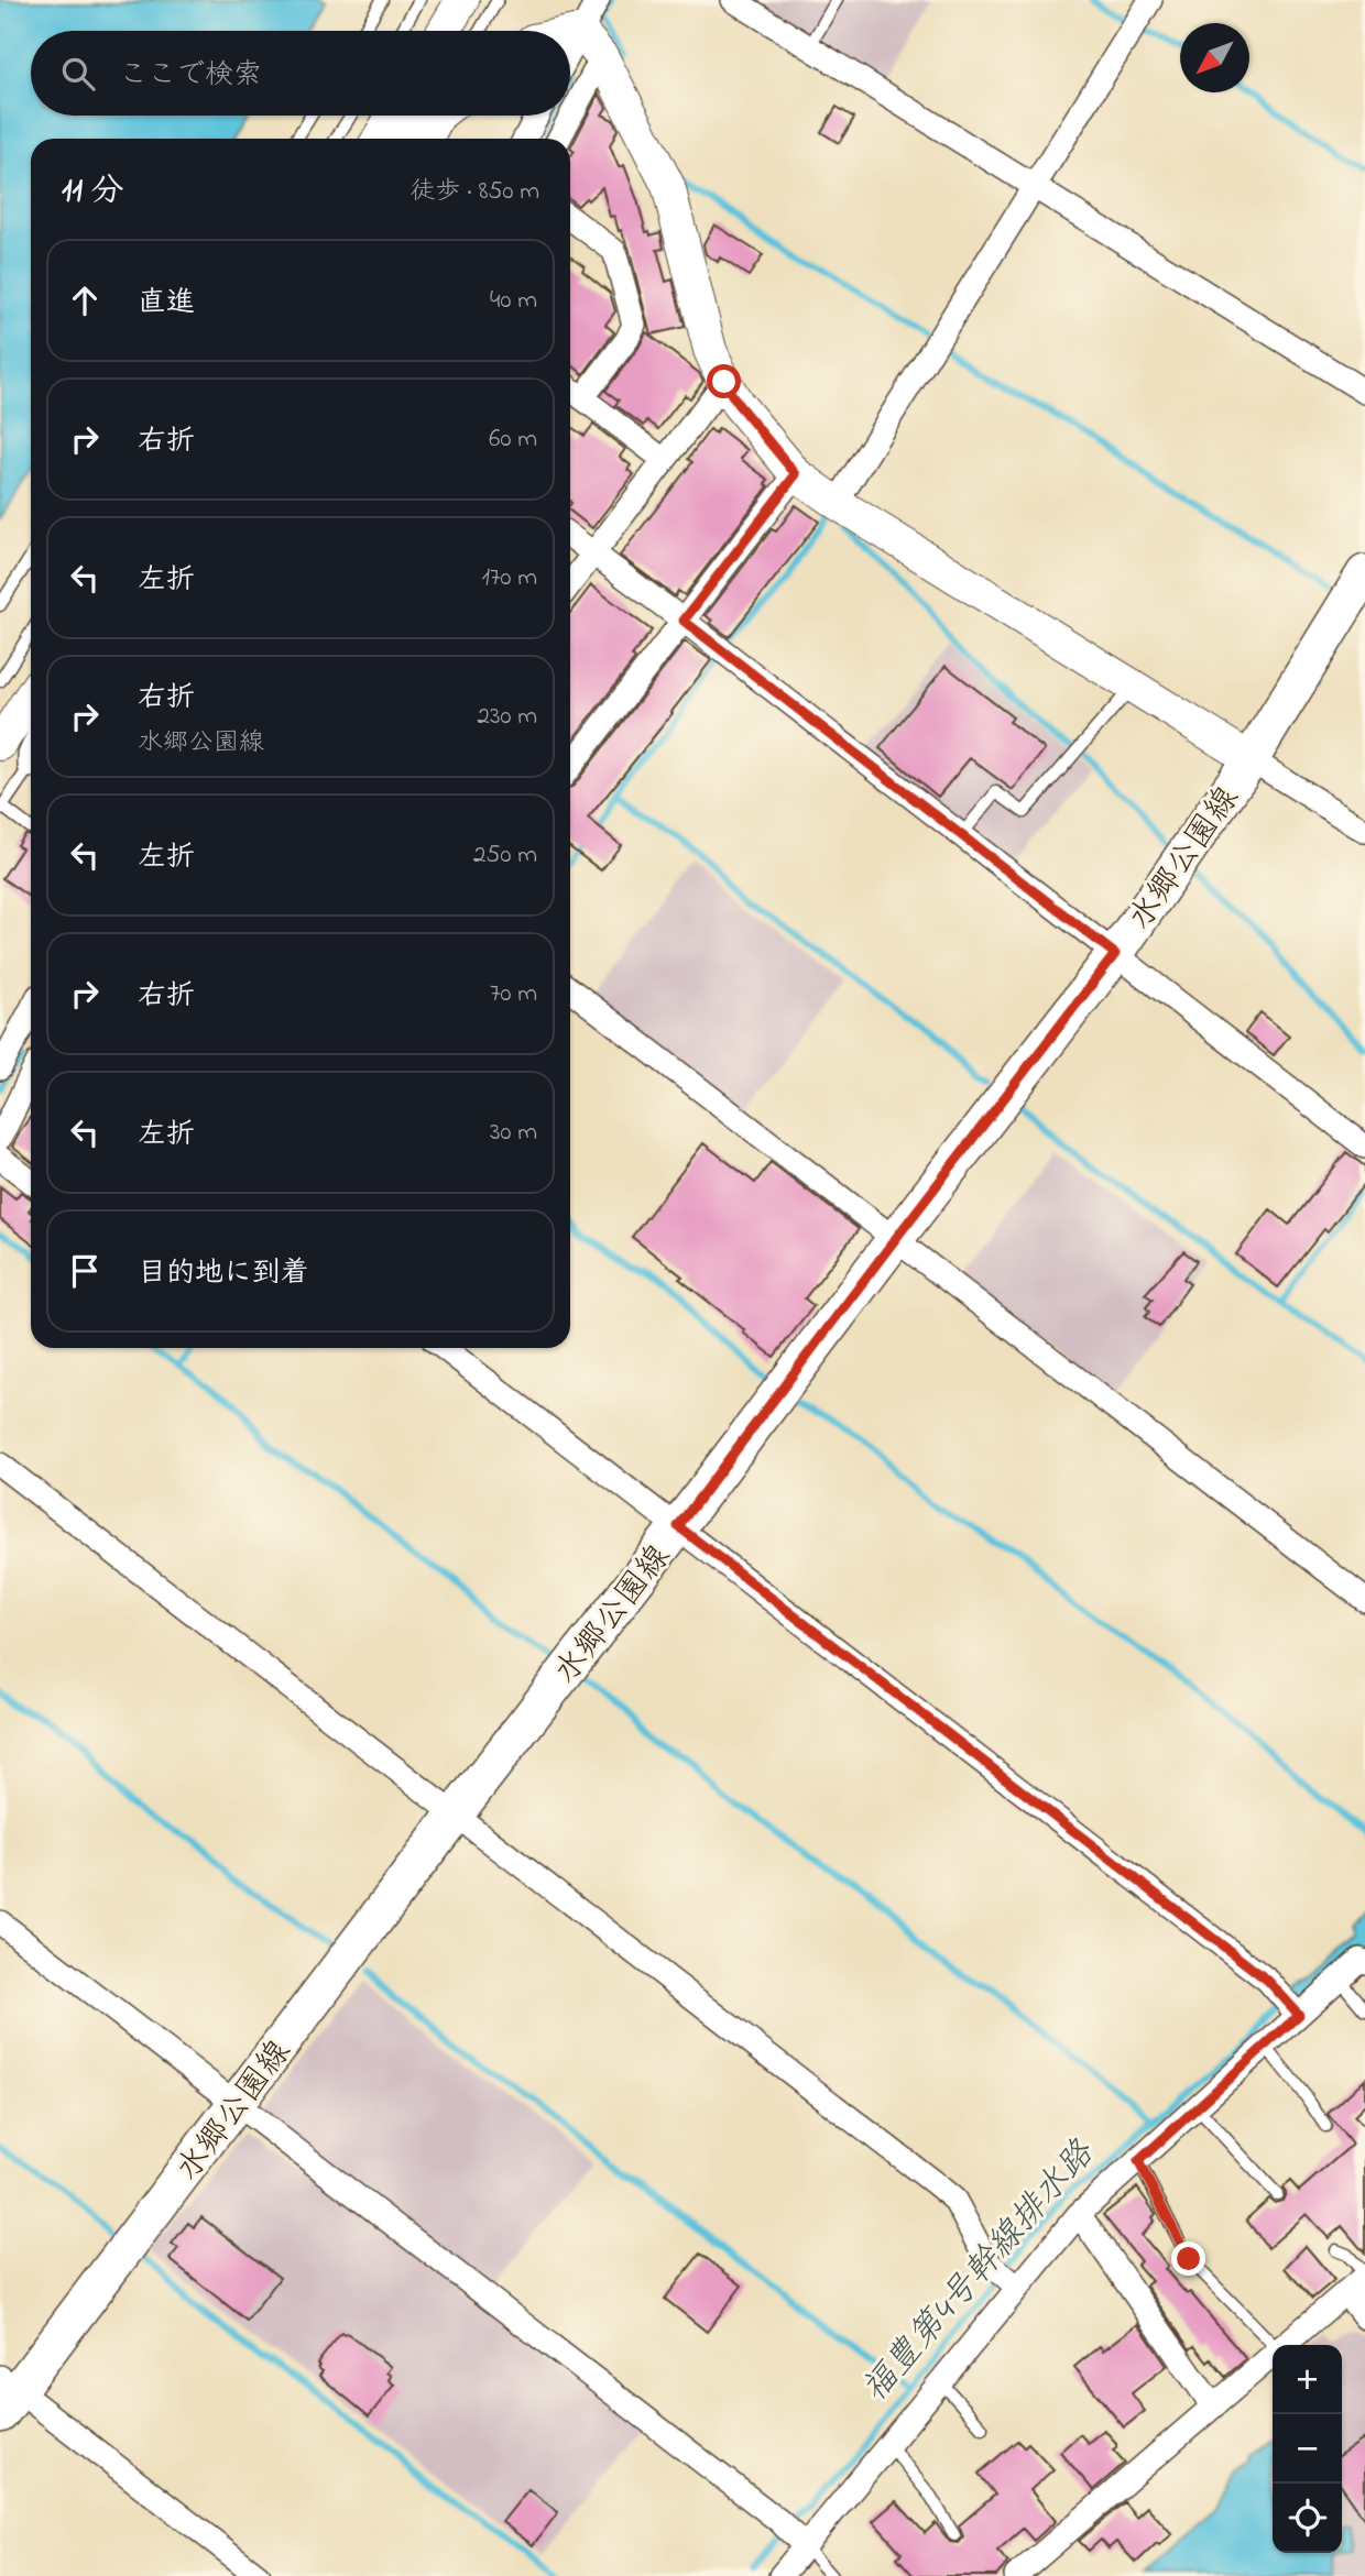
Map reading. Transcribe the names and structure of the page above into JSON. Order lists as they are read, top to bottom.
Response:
{
  "streets": {
    "main road": ["水郷公園線"]
  },
  "water": ["福豊第4号幹線排水路"],
  "north": "bottom left",
  "page": {
    "search": "ここで検索",
    "heading": ["11 分", "徒歩 · 850 m"],
    "list": [
      ["直進", "40 m"],
      ["右折", "60 m"],
      ["左折", "170 m"],
      ["右折", "水郷公園線", "230 m"],
      ["左折", "250 m"],
      ["右折", "70 m"],
      ["左折", "30 m"],
      "目的地に到着"
    ],
    "map_buttons": ["+", "−"]
  }
}
